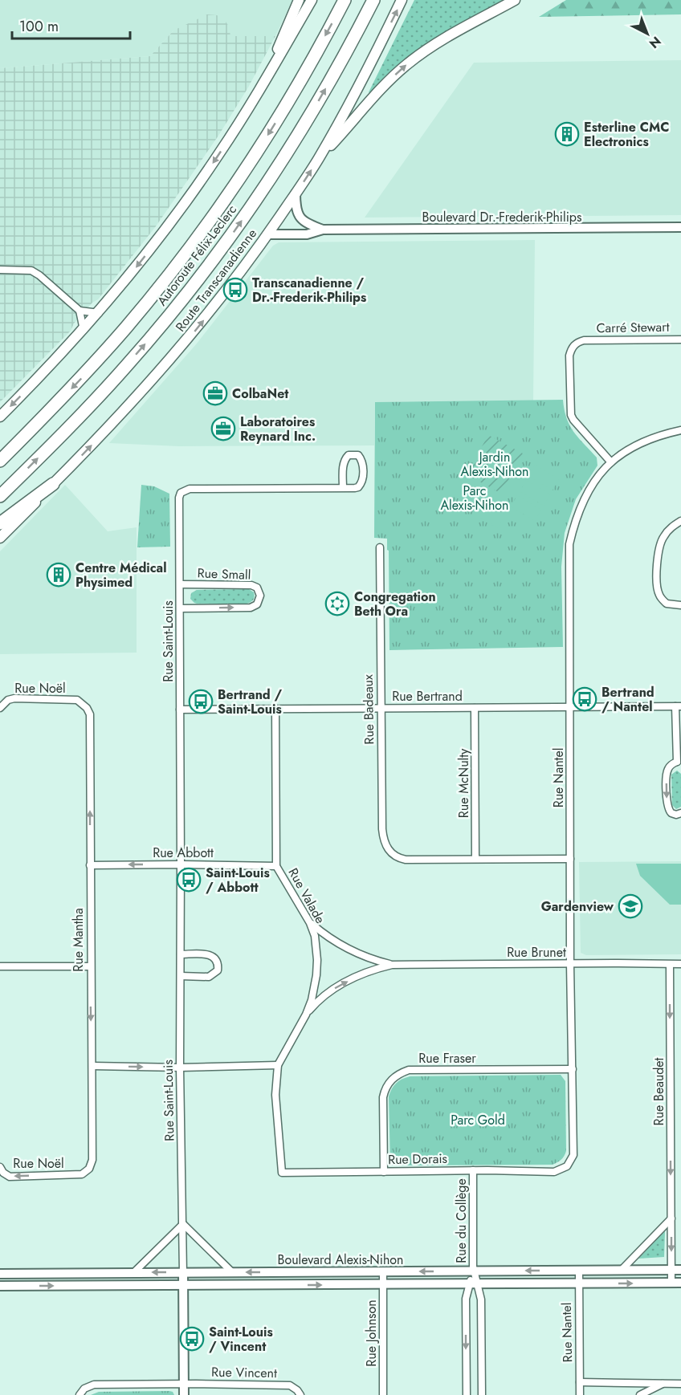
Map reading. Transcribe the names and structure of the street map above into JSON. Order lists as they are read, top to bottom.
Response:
{
  "streets": {
    "highway": ["Autoroute Félix-Leclerc"],
    "main road": ["Route Transcanadienne"],
    "street": [
      "Boulevard Dr.-Frederik-Philips",
      "Carré Stewart",
      "Rue Small",
      "Rue Saint-Louis",
      "Rue Noël",
      "Rue Bertrand",
      "Rue Badeaux",
      "Rue Nantel",
      "Rue McNulty",
      "Rue Abbott",
      "Rue Valade",
      "Rue Mantha",
      "Rue Brunet",
      "Rue Fraser",
      "Rue Beaudet",
      "Rue Dorais",
      "Rue du Collège",
      "Boulevard Alexis-Nihon",
      "Rue Johnson",
      "Rue Vincent"
    ]
  },
  "crossings": [
    ["Boulevard Dr.-Frederik-Philips", "Route Transcanadienne"],
    ["Carré Stewart", "Rue Nantel"],
    ["Rue Small", "Rue Saint-Louis"],
    ["Rue Saint-Louis", "Rue Bertrand"],
    ["Rue Saint-Louis", "Rue Abbott"],
    ["Rue Saint-Louis", "Boulevard Alexis-Nihon"],
    ["Rue Saint-Louis", "Rue Vincent"],
    ["Rue Noël", "Rue Mantha"],
    ["Rue Bertrand", "Rue Badeaux"],
    ["Rue Bertrand", "Rue Nantel"],
    ["Rue Bertrand", "Rue McNulty"],
    ["Rue Bertrand", "Rue Valade"],
    ["Rue Badeaux", "Rue McNulty"],
    ["Rue Nantel", "Rue Brunet"],
    ["Rue Nantel", "Rue Fraser"],
    ["Rue Nantel", "Rue Dorais"],
    ["Rue Nantel", "Boulevard Alexis-Nihon"],
    ["Rue Abbott", "Rue Valade"],
    ["Rue Abbott", "Rue Mantha"],
    ["Rue Valade", "Rue Brunet"],
    ["Rue Valade", "Rue Dorais"],
    ["Rue Brunet", "Rue Beaudet"],
    ["Rue Fraser", "Rue Dorais"],
    ["Rue Beaudet", "Boulevard Alexis-Nihon"],
    ["Rue Dorais", "Rue du Collège"],
    ["Rue du Collège", "Boulevard Alexis-Nihon"],
    ["Boulevard Alexis-Nihon", "Rue Johnson"]
  ],
  "one_way": ["Rue Noël", "Rue Abbott", "Rue Beaudet"],
  "parks": ["Jardin Alexis-Nihon", "Parc Alexis-Nihon", "Parc Gold"],
  "places": {
    "building": ["Esterline CMC Electronics", "Centre Médical Physimed"],
    "bus stop": [
      "Transcanadienne / Dr.-Frederik-Philips",
      "Bertrand / Nantel",
      "Bertrand / Saint-Louis",
      "Saint-Louis / Abbott",
      "Saint-Louis / Vincent"
    ],
    "office": ["ColbaNet", "Laboratoires Reynard Inc."],
    "synagogue": ["Congregation Beth Ora"],
    "school or university": ["Gardenview"]
  },
  "scale_bar": "100 m",
  "north": "bottom right"
}
